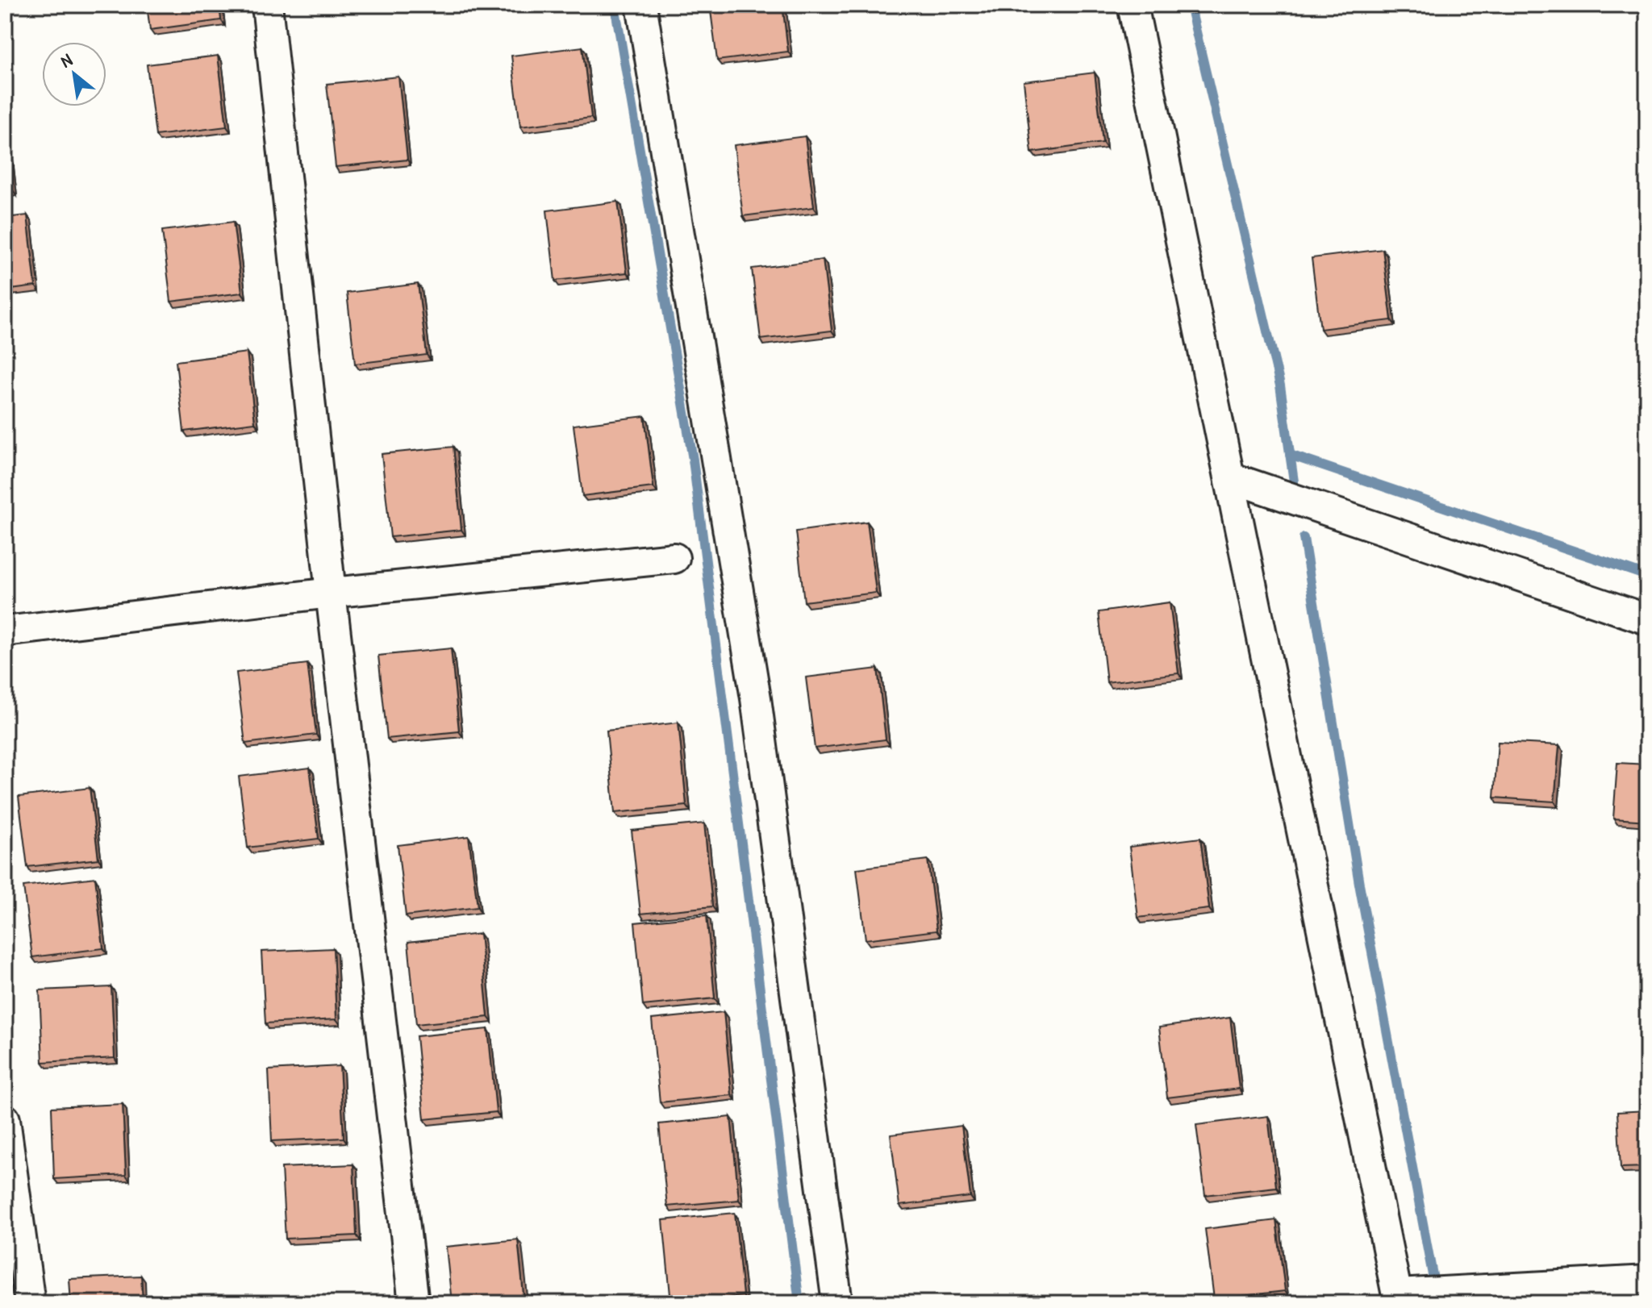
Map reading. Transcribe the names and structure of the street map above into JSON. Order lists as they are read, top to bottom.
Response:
{
  "north": "top left"
}
